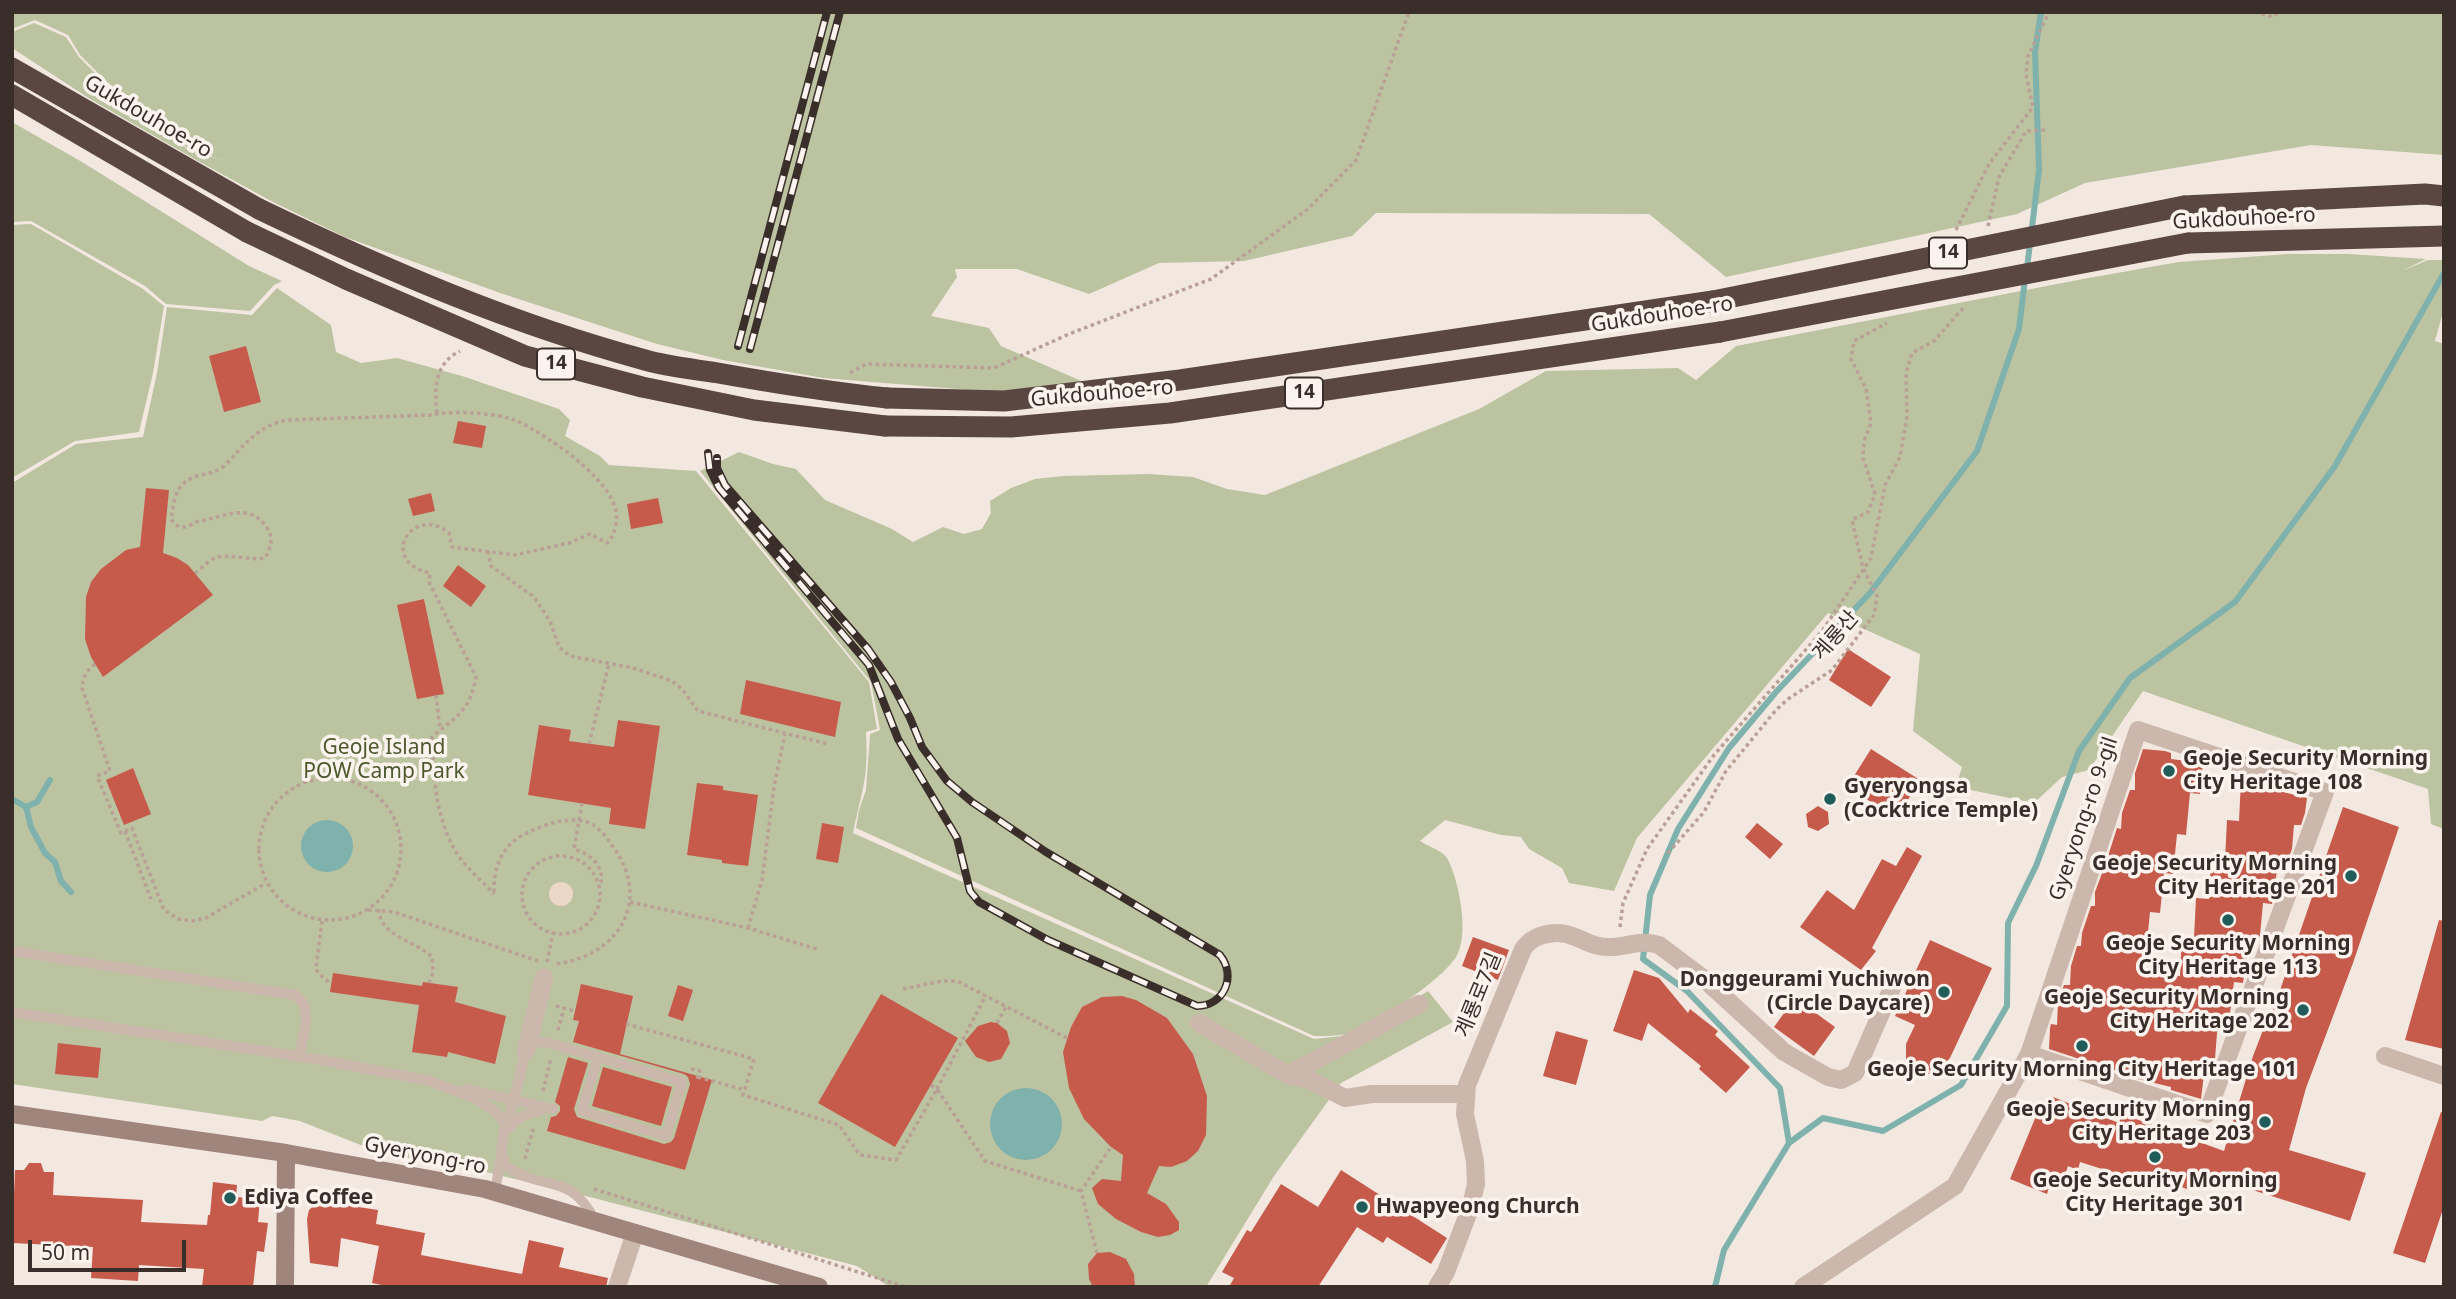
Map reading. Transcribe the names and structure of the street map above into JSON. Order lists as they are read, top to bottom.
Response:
{
  "streets": {
    "highway": ["Gukdouhoe-ro", "14"],
    "street": ["Gyeryong-ro 9-gil", "계룡로7길", "Gyeryong-ro"],
    "path": ["계룡산"]
  },
  "parks": ["Geoje Island POW Camp Park"],
  "places": [
    "Geoje Security Morning City Heritage 108",
    "Gyeryongsa (Cocktrice Temple)",
    "Geoje Security Morning City Heritage 201",
    "Geoje Security Morning City Heritage 113",
    "Donggeurami Yuchiwon (Circle Daycare)",
    "Geoje Security Morning City Heritage 202",
    "Geoje Security Morning City Heritage 101",
    "Geoje Security Morning City Heritage 203",
    "Geoje Security Morning City Heritage 301",
    "Ediya Coffee",
    "Hwapyeong Church"
  ],
  "scale_bar": "50 m"
}
